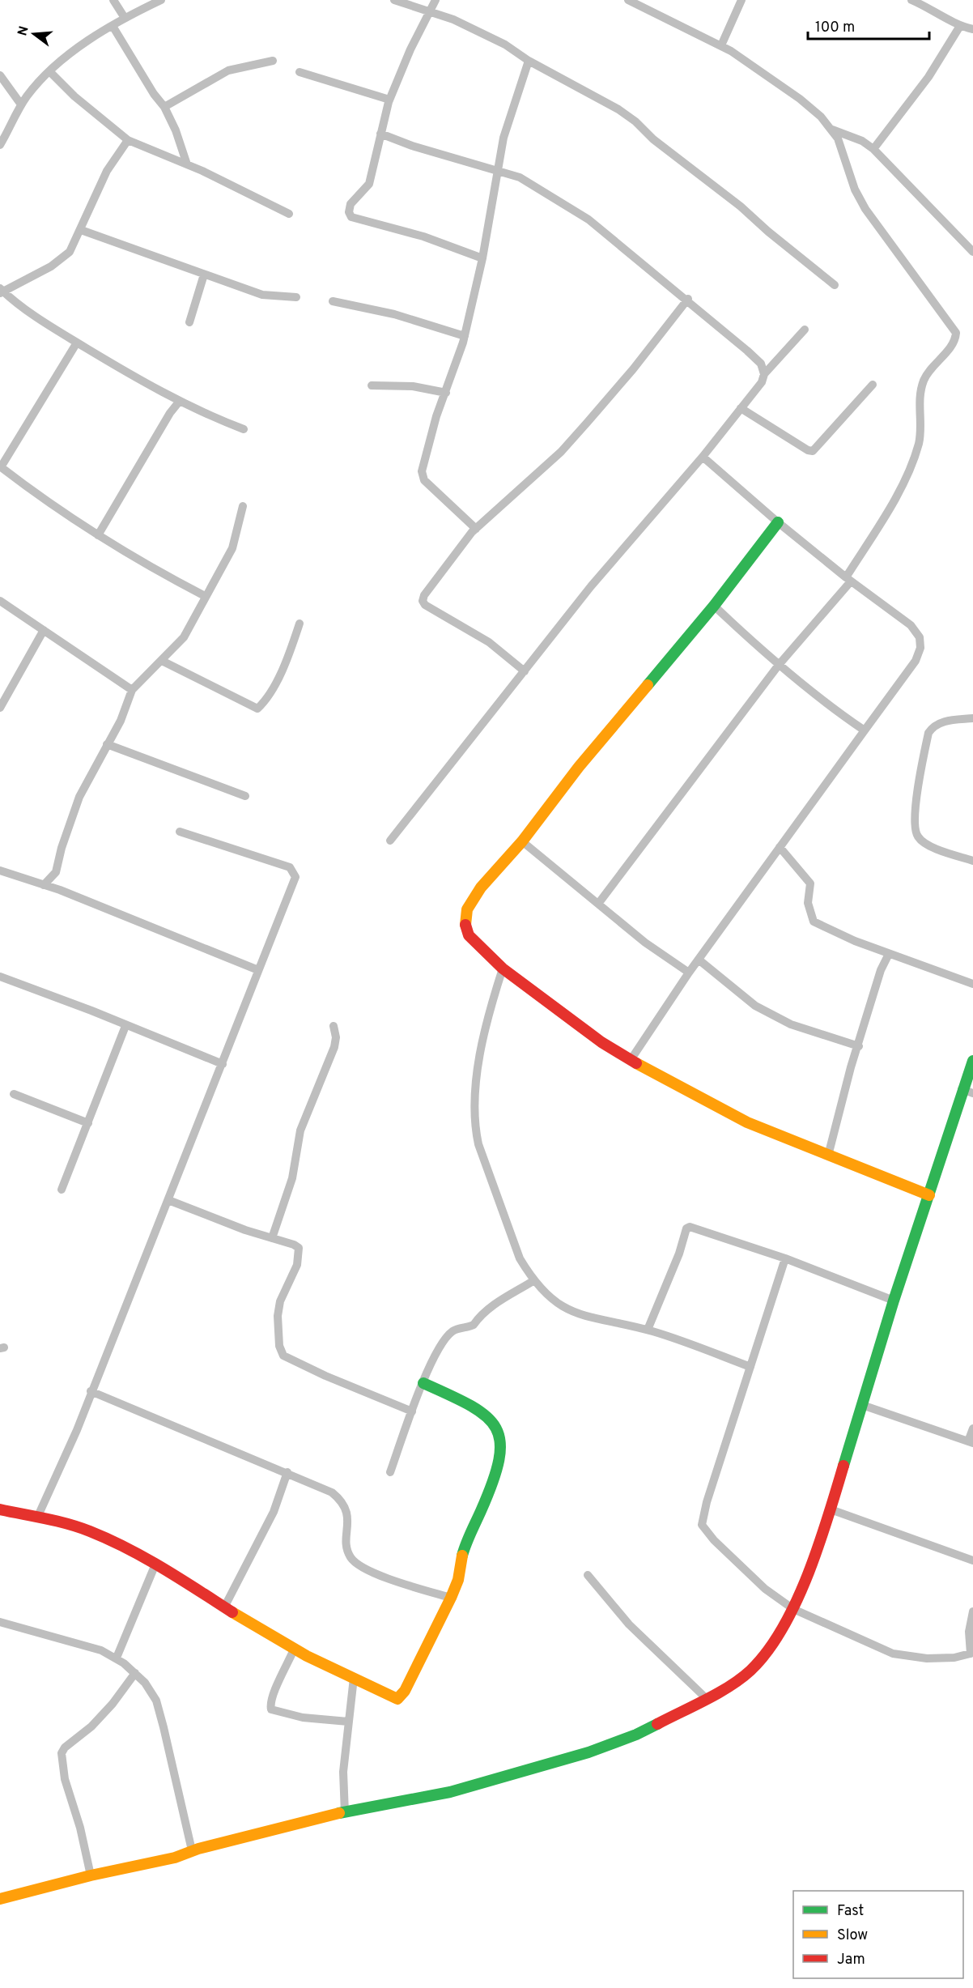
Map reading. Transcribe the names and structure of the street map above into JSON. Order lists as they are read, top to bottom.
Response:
{
  "legend": ["Fast", "Slow", "Jam"],
  "scale_bar": "100 m",
  "north": "left"
}
